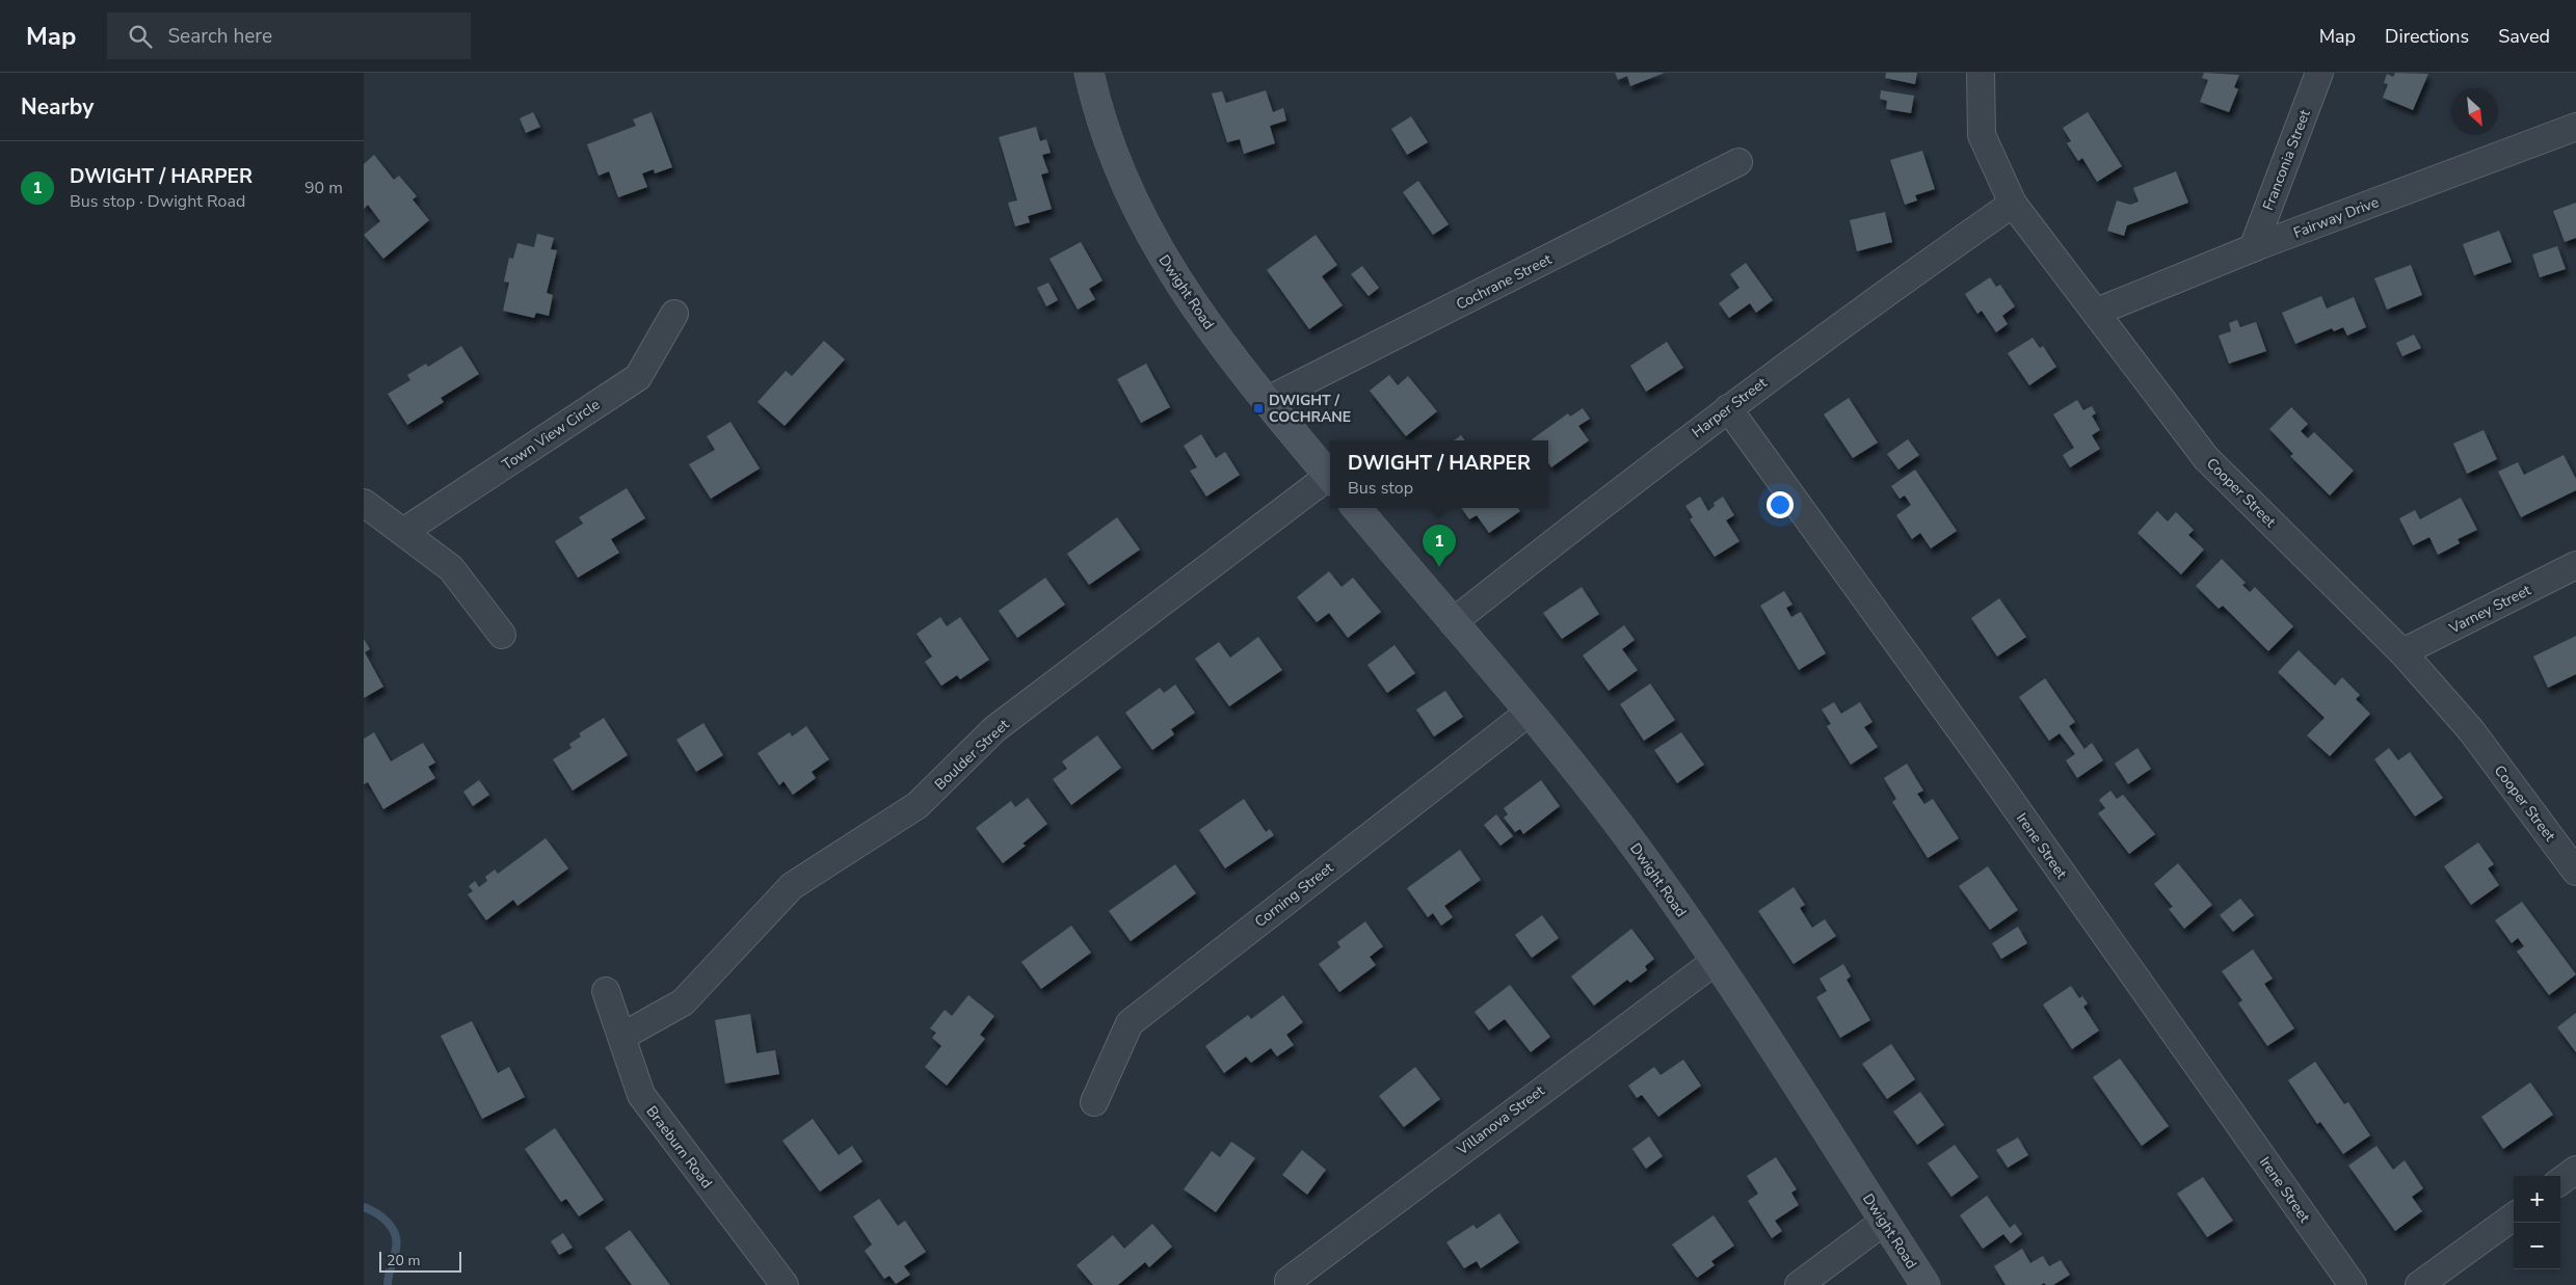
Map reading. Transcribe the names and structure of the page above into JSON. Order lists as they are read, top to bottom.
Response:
{
  "streets": {
    "main road": ["Dwight Road"],
    "street": [
      "Franconia Street",
      "Fairway Drive",
      "Cochrane Street",
      "Harper Street",
      "Town View Circle",
      "Cooper Street",
      "Varney Street",
      "Boulder Street",
      "Irene Street",
      "Corning Street",
      "Villanova Street",
      "Braeburn Road"
    ]
  },
  "crossings": [
    ["Franconia Street", "Fairway Drive"],
    ["Fairway Drive", "Cooper Street"],
    ["Cochrane Street", "Dwight Road"],
    ["Dwight Road", "Harper Street"],
    ["Dwight Road", "Corning Street"],
    ["Dwight Road", "Villanova Street"],
    ["Harper Street", "Cooper Street"],
    ["Harper Street", "Irene Street"],
    ["Cooper Street", "Varney Street"],
    ["Boulder Street", "Braeburn Road"]
  ],
  "places": {
    "transit": ["DWIGHT / COCHRANE"]
  },
  "scale_bar": "20 m",
  "north": "bottom right",
  "page": {
    "header": "Map",
    "search": "Search here",
    "nav": ["Map", "Directions", "Saved"],
    "heading": "Nearby",
    "list": [
      {
        "mark": "1",
        "name": "DWIGHT / HARPER",
        "note": "Bus stop · Dwight Road",
        "value": "90 m"
      }
    ],
    "popup": ["DWIGHT / HARPER", "Bus stop"],
    "pins": "1",
    "map_buttons": ["+", "−"],
    "scale": "20 m"
  }
}
